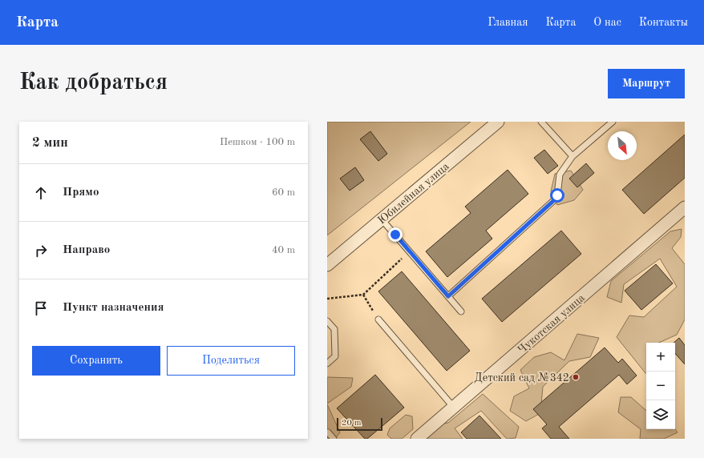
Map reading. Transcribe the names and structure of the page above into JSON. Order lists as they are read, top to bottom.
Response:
{
  "streets": {
    "street": ["Юбилейная улица", "Чукотская улица"]
  },
  "places": ["Детский сад №342"],
  "scale_bar": "20 m",
  "north": "bottom right",
  "page": {
    "header": "Карта",
    "nav": [
      "Главная",
      "Карта",
      "О нас",
      "Контакты"
    ],
    "buttons": [
      "Маршрут",
      ["Сохранить", "Поделиться"]
    ],
    "title": "Как добраться",
    "heading": ["2 мин", "Пешком · 100 m"],
    "list": [
      ["Прямо", "60 m"],
      ["Направо", "40 m"],
      "Пункт назначения"
    ],
    "map_buttons": ["+", "−"],
    "scale": "20 m"
  }
}
